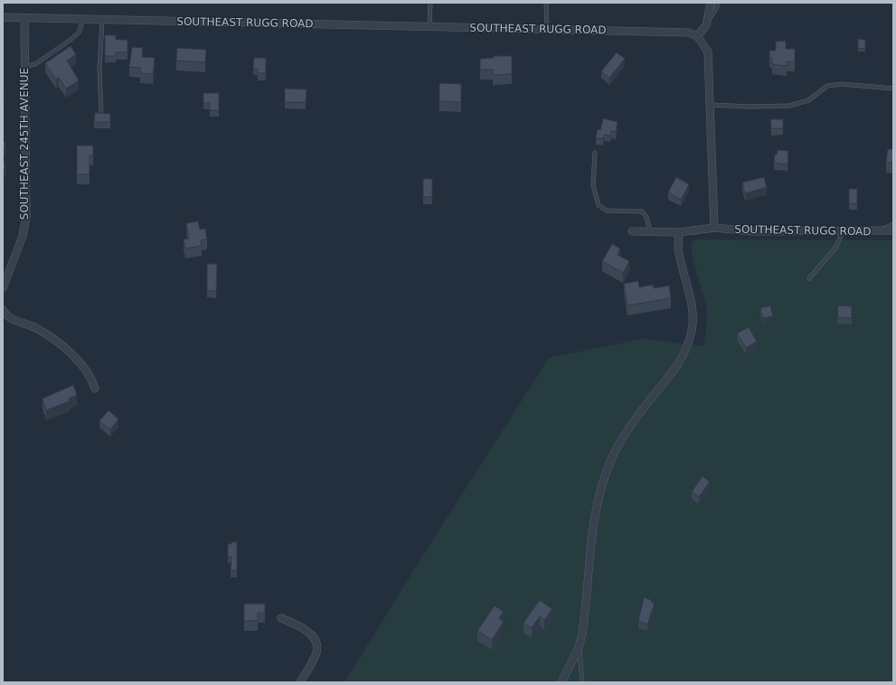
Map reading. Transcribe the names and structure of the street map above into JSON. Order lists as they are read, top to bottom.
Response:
{
  "streets": {
    "street": ["SOUTHEAST RUGG ROAD", "SOUTHEAST 245TH AVENUE"]
  },
  "crossings": [
    ["SOUTHEAST RUGG ROAD", "SOUTHEAST 245TH AVENUE"]
  ]
}
